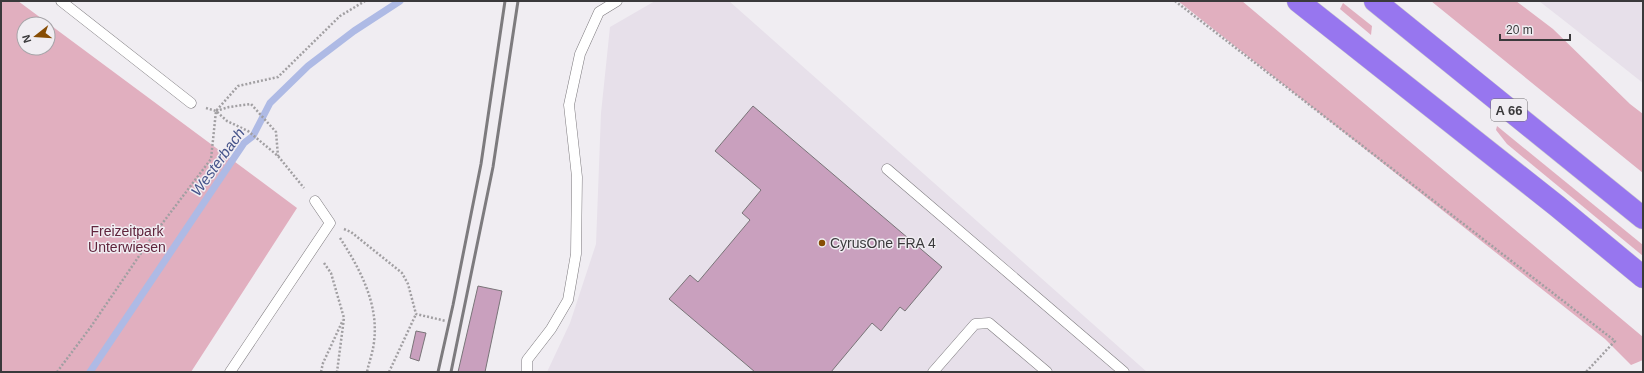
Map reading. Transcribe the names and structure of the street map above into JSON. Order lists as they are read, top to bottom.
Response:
{
  "streets": {
    "highway": ["A 66"]
  },
  "water": ["Westerbach"],
  "parks": ["Freizeitpark Unterwiesen"],
  "places": ["CyrusOne FRA 4"],
  "scale_bar": "20 m",
  "north": "left"
}
